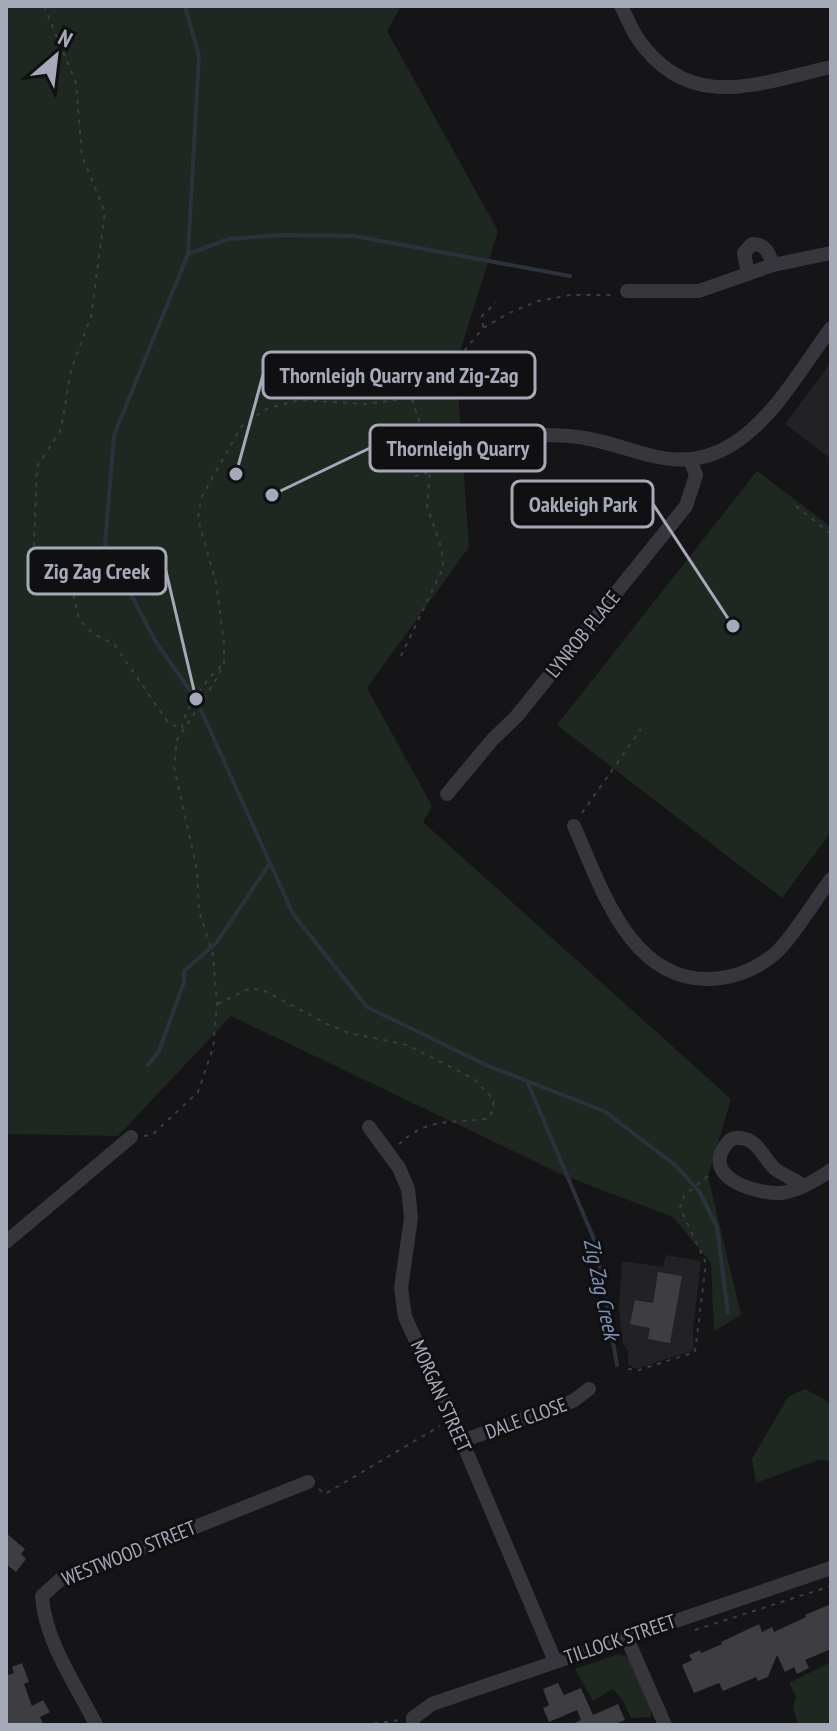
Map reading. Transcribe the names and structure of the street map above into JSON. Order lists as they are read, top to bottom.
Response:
{
  "streets": {
    "street": [
      "LYNROB PLACE",
      "MORGAN STREET",
      "DALE CLOSE",
      "WESTWOOD STREET",
      "TILLOCK STREET"
    ]
  },
  "crossings": [
    ["MORGAN STREET", "DALE CLOSE"],
    ["MORGAN STREET", "TILLOCK STREET"]
  ],
  "water": ["Zig Zag Creek"],
  "places": [
    "Thornleigh Quarry and Zig-Zag",
    "Thornleigh Quarry",
    "Oakleigh Park",
    "Zig Zag Creek"
  ],
  "north": "top right"
}
